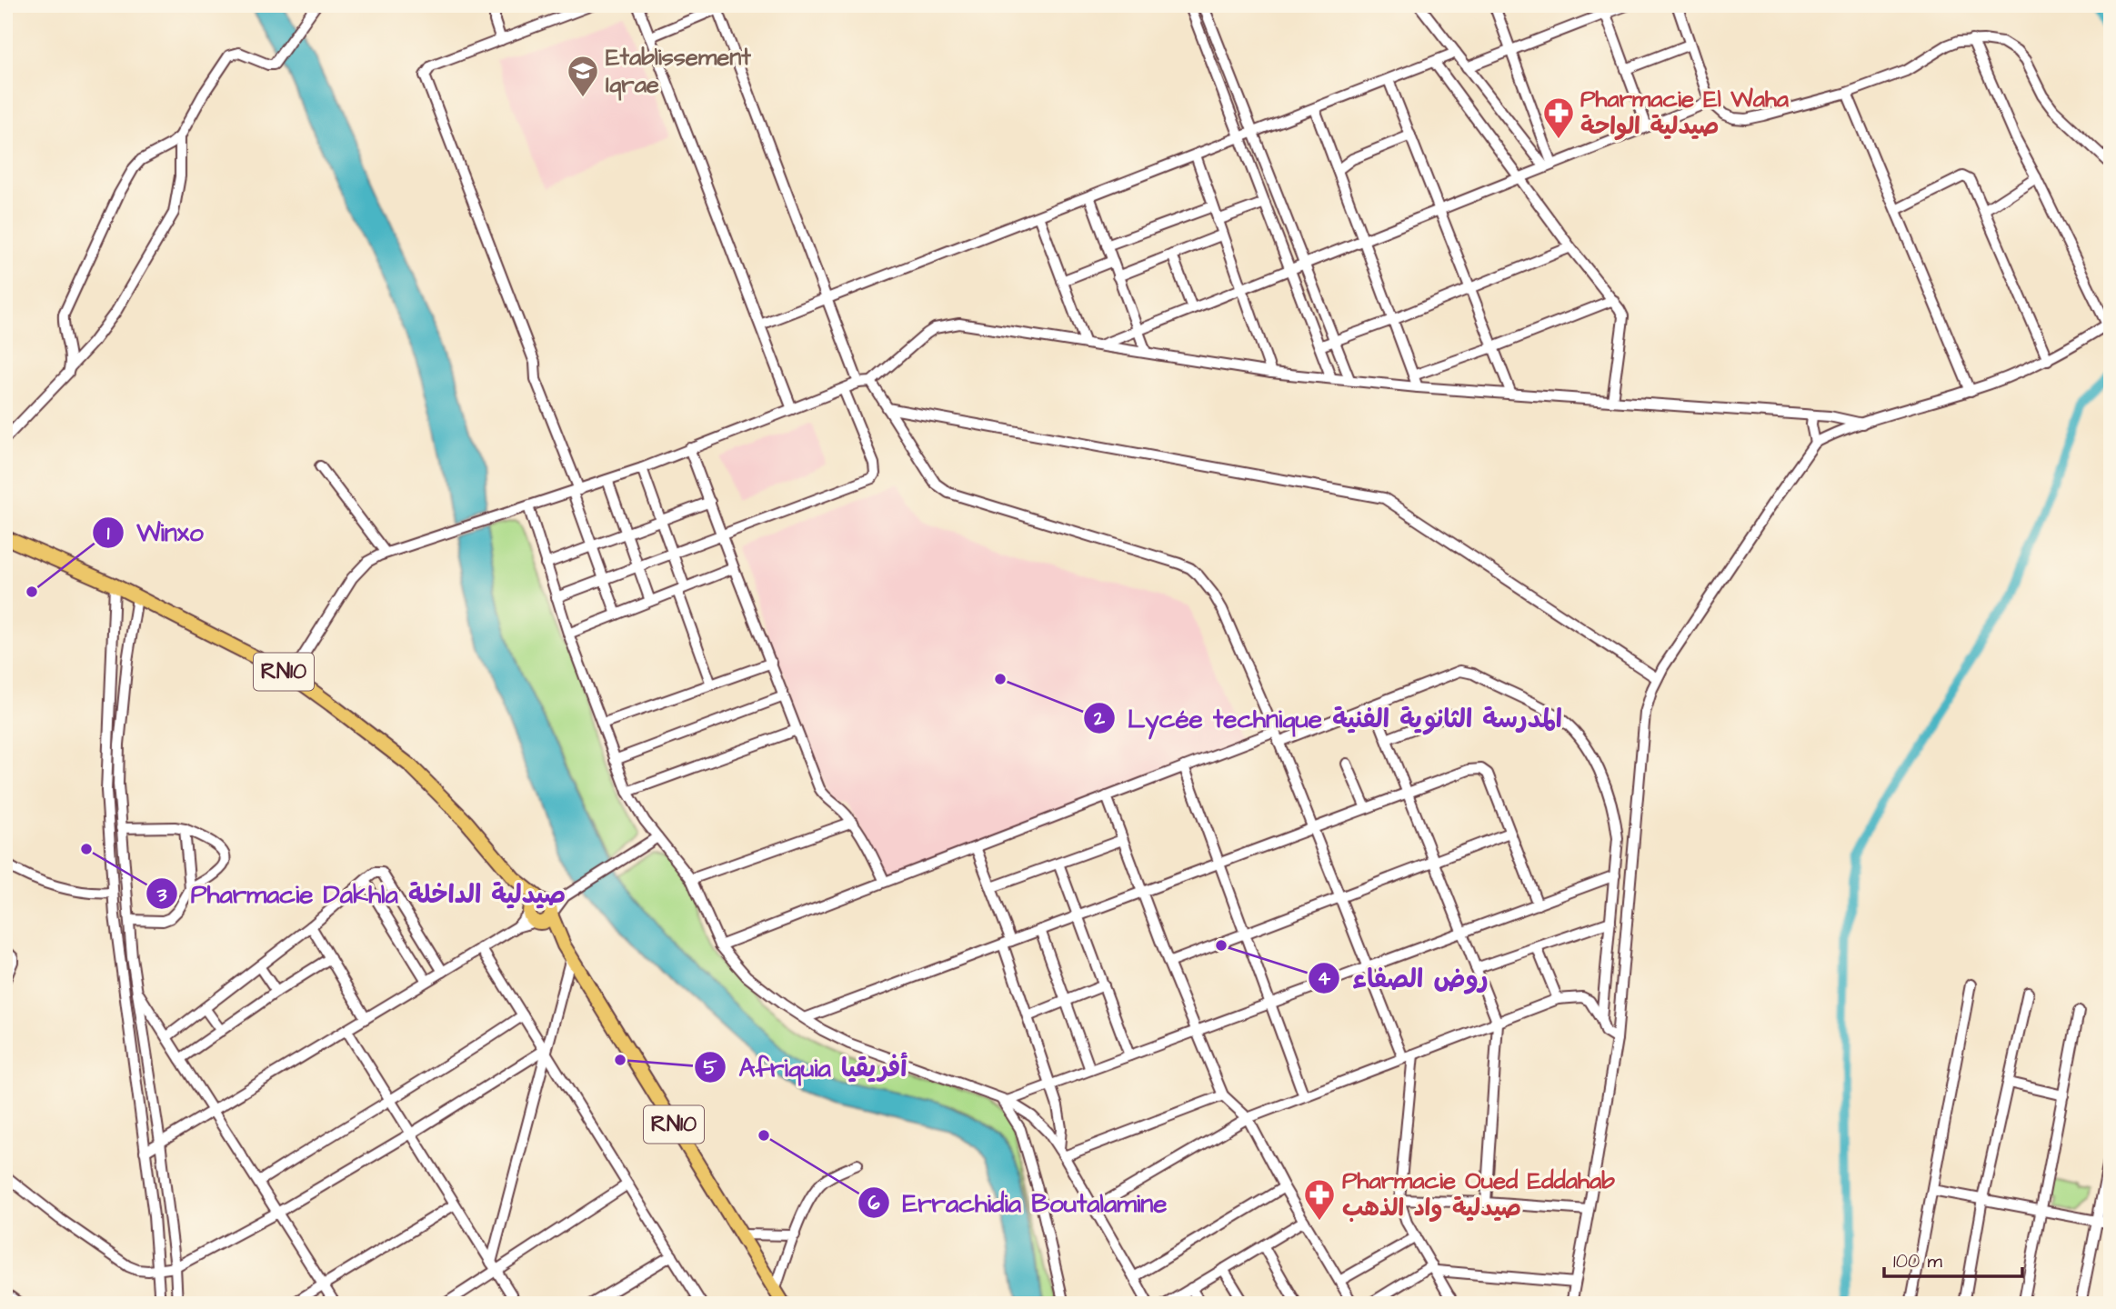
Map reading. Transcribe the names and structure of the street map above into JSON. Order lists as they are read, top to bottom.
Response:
{
  "streets": {
    "main road": ["RN10"]
  },
  "places": {
    "school or university": ["Etablissement Iqrae"],
    "pharmacy": ["Pharmacie El Waha صيدلية الواحة", "Pharmacie Oued Eddahab صيدلية واد الذهب"],
    "other": [
      "Winxo",
      "Lycée technique المدرسة الثانوية الفنية",
      "Pharmacie Dakhla صيدلية الداخلة",
      "روض الصفاء",
      "Afriquia أفريقيا",
      "Errachidia Boutalamine"
    ]
  },
  "scale_bar": "100 m"
}
